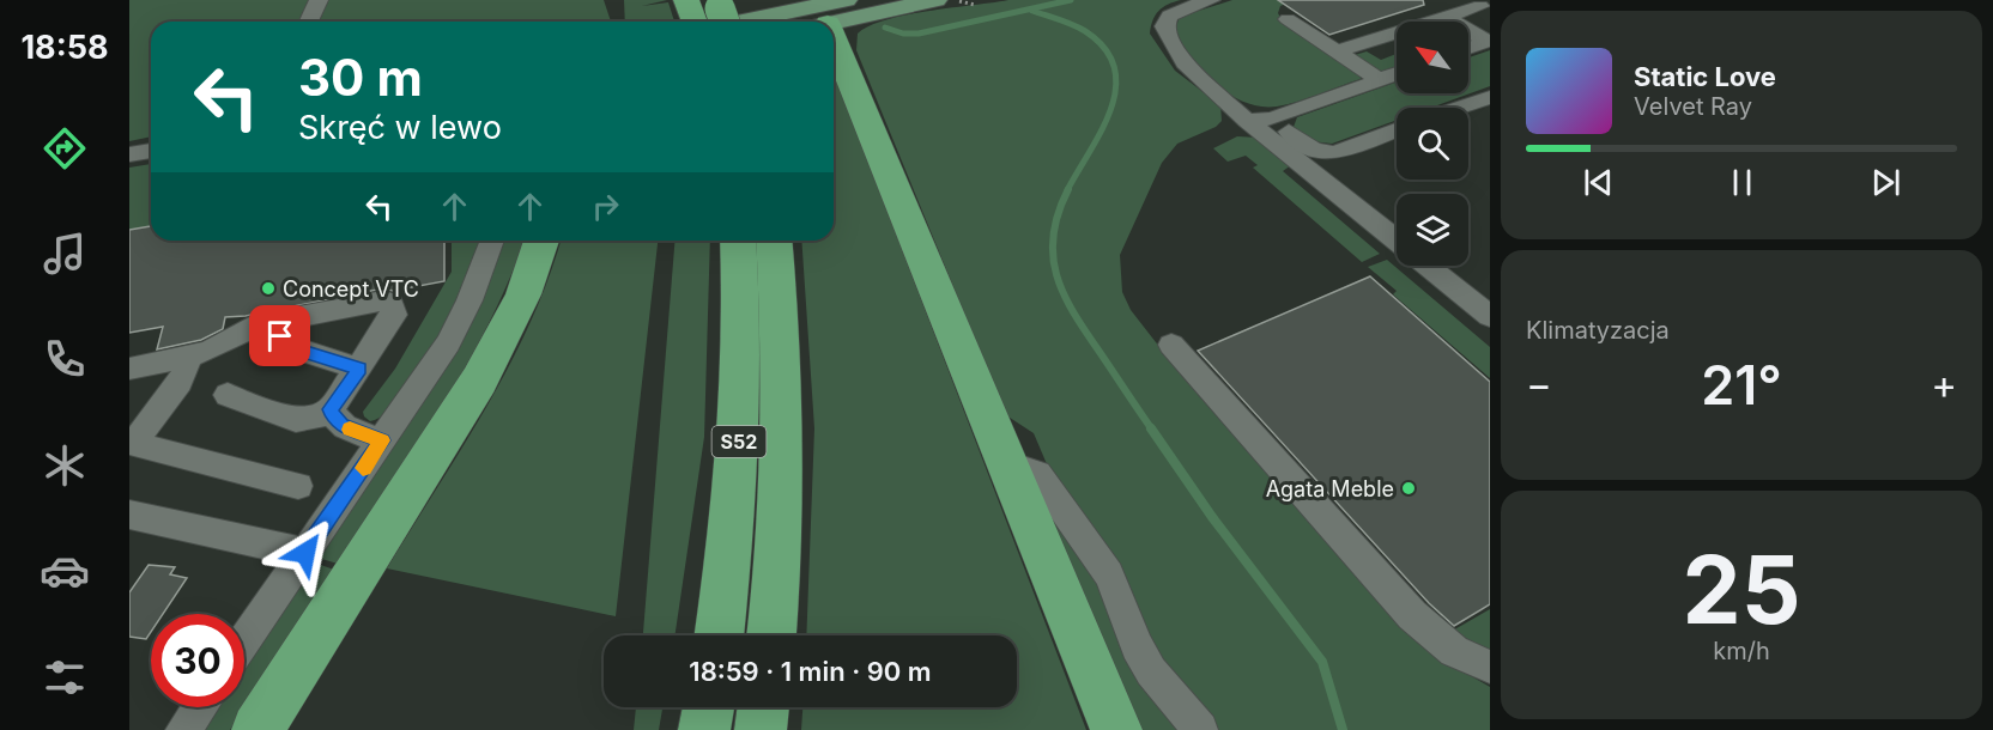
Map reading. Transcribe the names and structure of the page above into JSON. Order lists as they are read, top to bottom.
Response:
{
  "streets": {
    "highway": ["S52"]
  },
  "places": ["Concept VTC", "Agata Meble"],
  "north": "top left",
  "page": {
    "tabs": "18:58",
    "turn": ["30 m", "Skręć w lewo"],
    "song": ["Static Love", "Velvet Ray"],
    "tile": [
      "Klimatyzacja",
      ["25", "km/h"]
    ],
    "heat": ["−", "21°", "+"],
    "limit": "30",
    "trip": "18:59 · 1 min · 90 m"
  }
}
